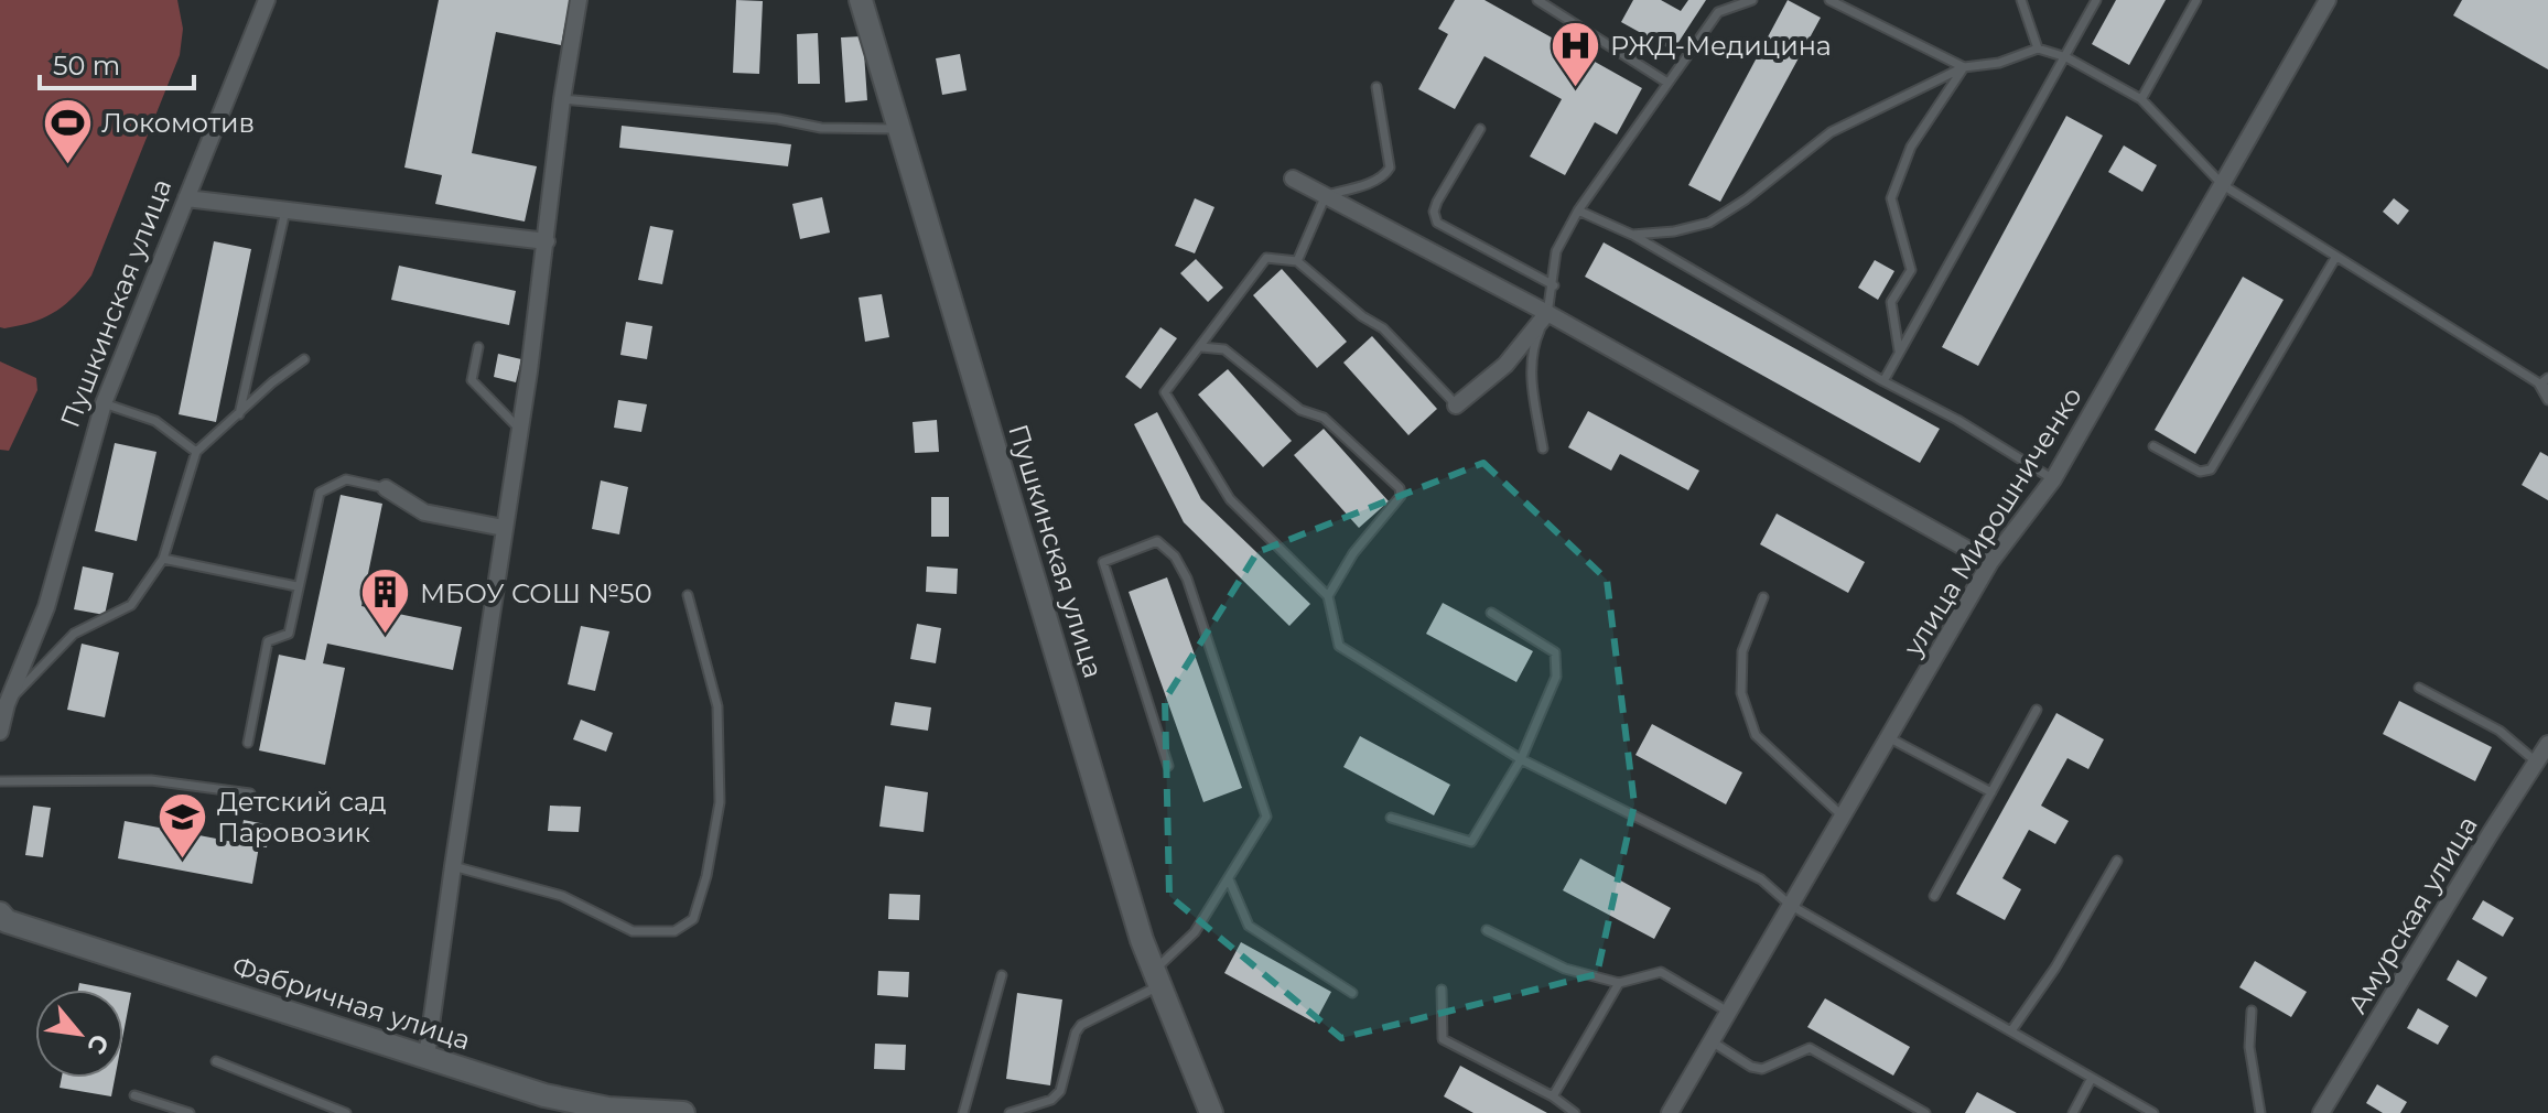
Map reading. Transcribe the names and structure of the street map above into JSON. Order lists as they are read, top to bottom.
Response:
{
  "streets": {
    "main road": ["Пушкинская улица", "Фабричная улица"],
    "street": ["улица Мирошниченко", "Амурская улица"]
  },
  "places": {
    "hospital": ["РЖД-Медицина"],
    "sports": ["Локомотив"],
    "building": ["МБОУ СОШ №50"],
    "school or university": ["Детский сад Паровозик"]
  },
  "scale_bar": "50 m",
  "north": "bottom right"
}
